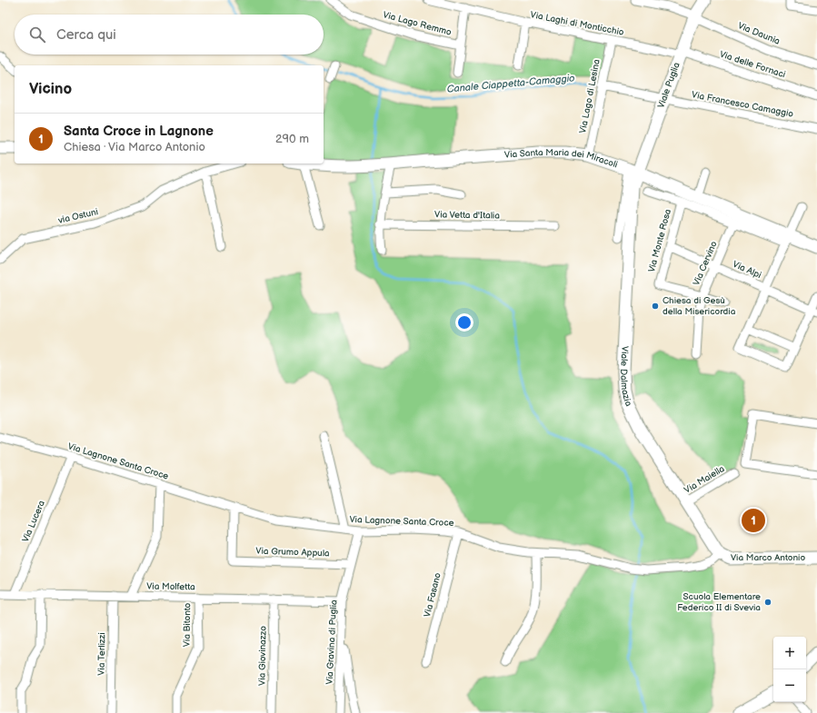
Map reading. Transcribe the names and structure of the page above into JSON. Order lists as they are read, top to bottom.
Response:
{
  "streets": {
    "main road": [
      "Viale Puglia",
      "Via Santa Maria dei Miracoli",
      "Viale Dalmazia",
      "Via Marco Antonio"
    ],
    "street": [
      "Via Lago Remmo",
      "Via Laghi di Monticchio",
      "Via Daunia",
      "Via delle Fornaci",
      "Via Lago di Lesina",
      "Via Francesco Camaggio",
      "Via Vetta d'Italia",
      "via Ostuni",
      "Via Monte Rosa",
      "Via Cervino",
      "Via Alpi",
      "Via Lagnone Santa Croce",
      "Via Maiella",
      "Via Lucera",
      "Via Grumo Appula",
      "Via Molfetta",
      "Via Fasano",
      "Via Bitonto",
      "Via Gravina di Puglia",
      "Via Terlizzi",
      "Via Giovinazzo"
    ]
  },
  "crossings": [
    ["Via Laghi di Monticchio", "Via delle Fornaci"],
    ["Via Laghi di Monticchio", "Viale Puglia"],
    ["Via Laghi di Monticchio", "Via Lago di Lesina"],
    ["Via Daunia", "Viale Puglia"],
    ["Via delle Fornaci", "Viale Puglia"],
    ["Viale Puglia", "Via Francesco Camaggio"],
    ["Viale Puglia", "Via Santa Maria dei Miracoli"],
    ["Viale Puglia", "Viale Dalmazia"],
    ["Via Lago di Lesina", "Via Francesco Camaggio"],
    ["Via Lago di Lesina", "Via Santa Maria dei Miracoli"],
    ["Via Santa Maria dei Miracoli", "Via Monte Rosa"],
    ["Via Santa Maria dei Miracoli", "Via Cervino"],
    ["Via Santa Maria dei Miracoli", "Viale Dalmazia"],
    ["Via Monte Rosa", "Via Cervino"],
    ["Via Monte Rosa", "Via Alpi"],
    ["Via Cervino", "Via Alpi"],
    ["Viale Dalmazia", "Via Lagnone Santa Croce"],
    ["Viale Dalmazia", "Via Maiella"],
    ["Viale Dalmazia", "Via Marco Antonio"],
    ["Via Lagnone Santa Croce", "Via Lucera"],
    ["Via Lagnone Santa Croce", "Via Grumo Appula"],
    ["Via Lagnone Santa Croce", "Via Marco Antonio"],
    ["Via Lagnone Santa Croce", "Via Fasano"],
    ["Via Lagnone Santa Croce", "Via Gravina di Puglia"],
    ["Via Lucera", "Via Molfetta"],
    ["Via Grumo Appula", "Via Gravina di Puglia"],
    ["Via Molfetta", "Via Bitonto"],
    ["Via Molfetta", "Via Gravina di Puglia"],
    ["Via Molfetta", "Via Terlizzi"],
    ["Via Molfetta", "Via Giovinazzo"]
  ],
  "water": ["Canale Ciappetta-Camaggio"],
  "places": ["Chiesa di Gesù della Misericordia", "Scuola Elementare Federico II di Svevia"],
  "page": {
    "search": "Cerca qui",
    "heading": "Vicino",
    "list": [
      {
        "mark": "1",
        "name": "Santa Croce in Lagnone",
        "note": "Chiesa · Via Marco Antonio",
        "value": "290 m"
      }
    ],
    "pins": "1",
    "map_buttons": ["+", "−"]
  }
}
